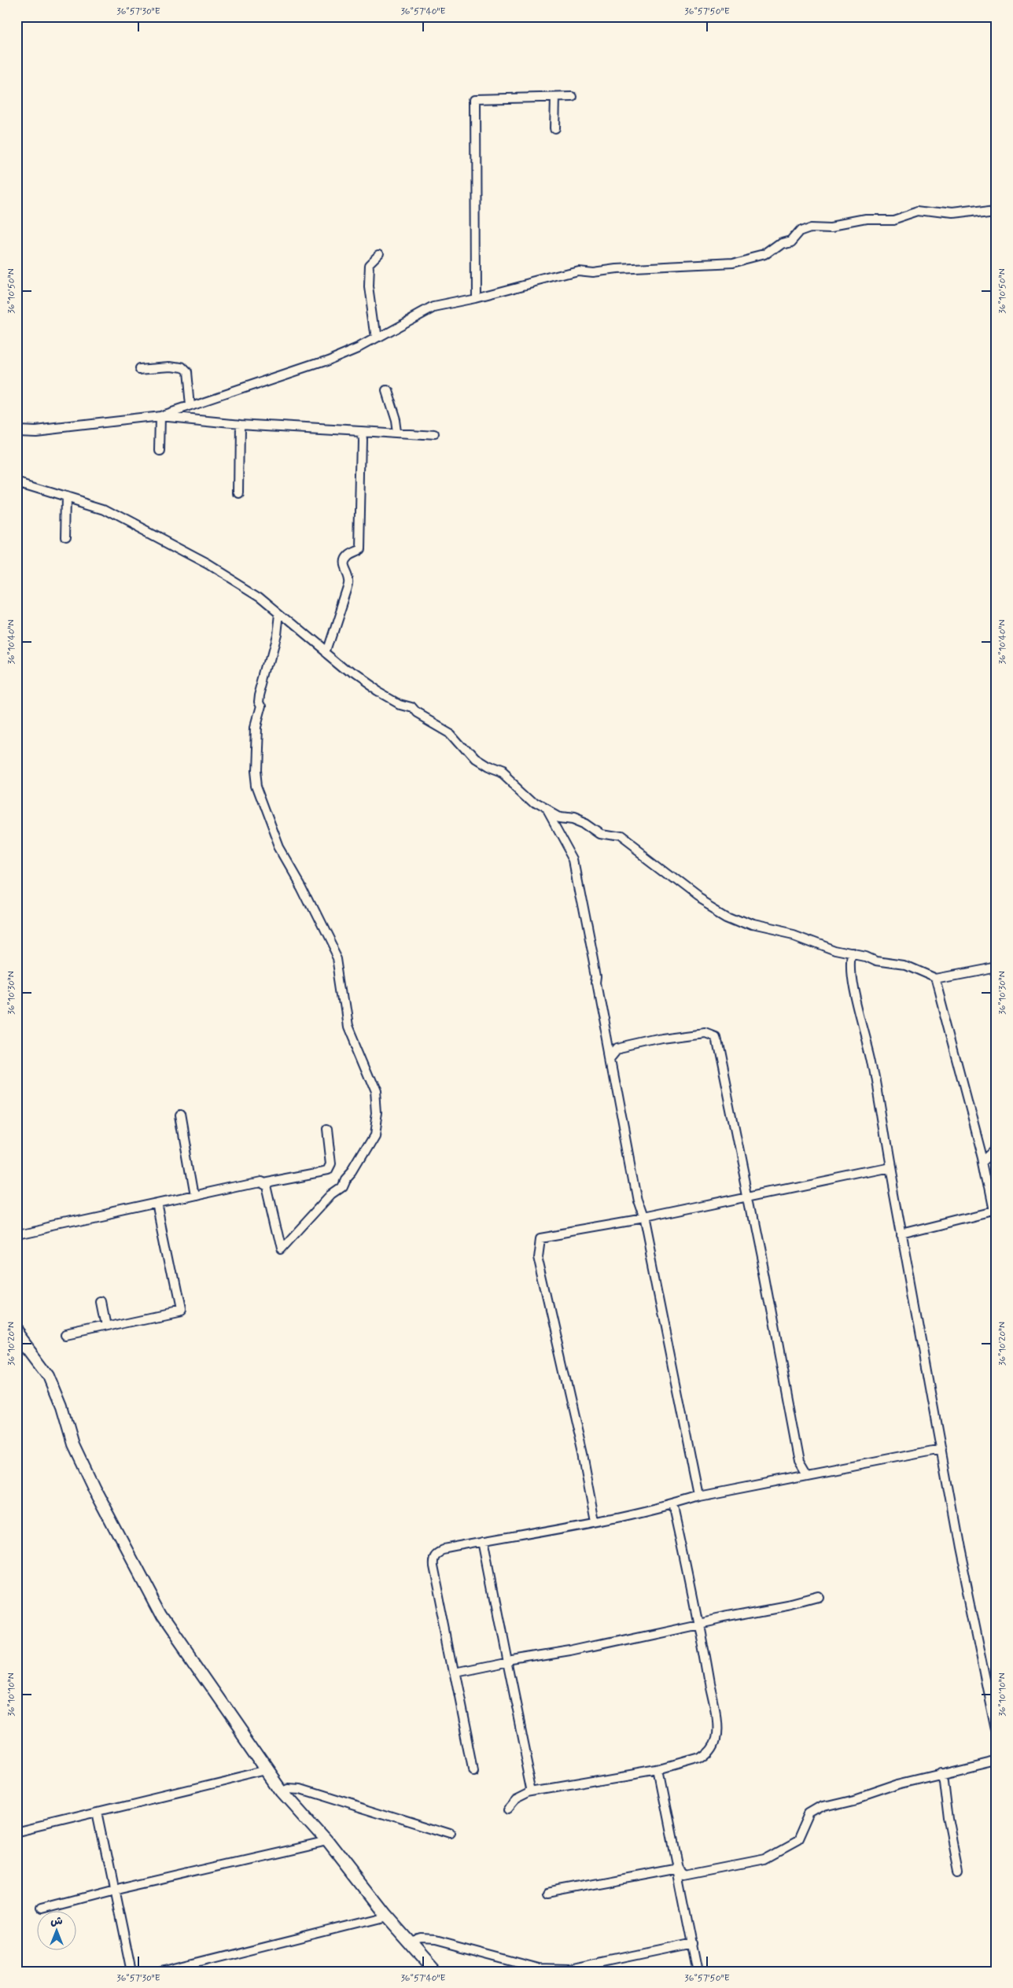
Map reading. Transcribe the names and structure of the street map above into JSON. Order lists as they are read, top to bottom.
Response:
{
  "north": "top",
  "coordinates": [
    "36°57'30\"E",
    "36°57'40\"E",
    "36°57'50\"E",
    "36°10'50\"N",
    "36°10'40\"N",
    "36°10'30\"N",
    "36°10'20\"N",
    "36°10'10\"N"
  ]
}
